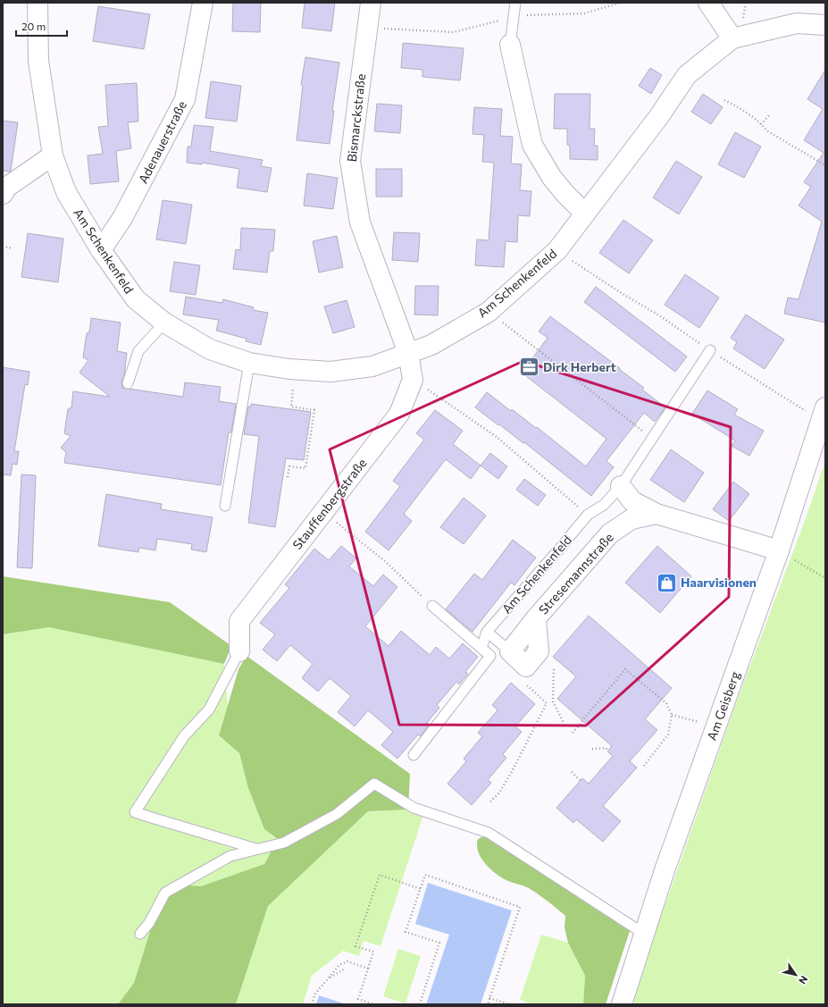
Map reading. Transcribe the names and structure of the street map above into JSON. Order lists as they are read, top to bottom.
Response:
{
  "streets": {
    "street": [
      "Bismarckstraße",
      "Adenauerstraße",
      "Am Schenkenfeld",
      "Stauffenbergstraße",
      "Stresemannstraße",
      "Am Geisberg"
    ]
  },
  "crossings": [
    ["Bismarckstraße", "Am Schenkenfeld"],
    ["Adenauerstraße", "Am Schenkenfeld"],
    ["Am Schenkenfeld", "Stresemannstraße"],
    ["Stresemannstraße", "Am Geisberg"]
  ],
  "places": {
    "office": ["Dirk Herbert"],
    "shop": ["Haarvisionen"]
  },
  "scale_bar": "20 m",
  "north": "bottom right"
}
